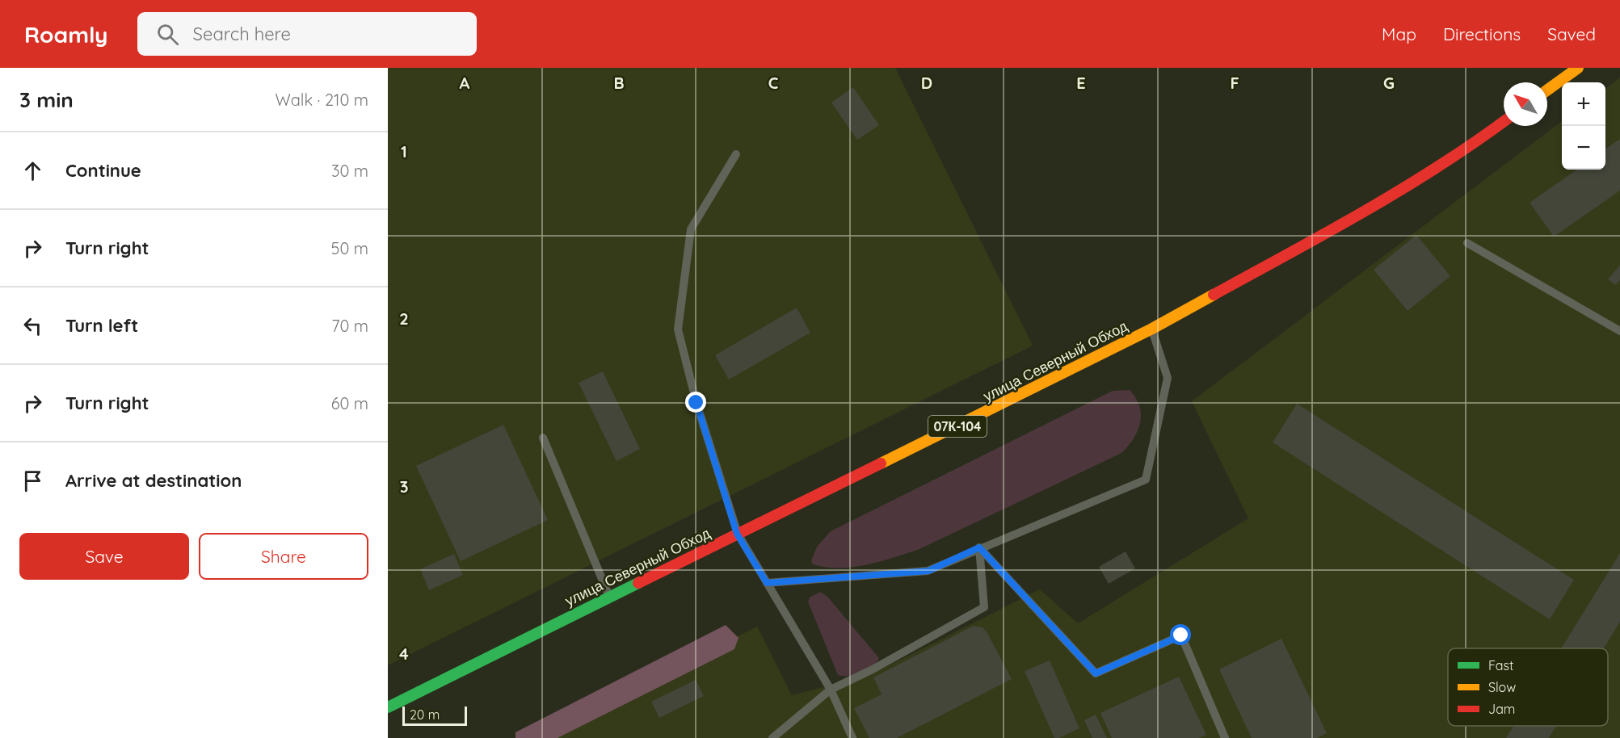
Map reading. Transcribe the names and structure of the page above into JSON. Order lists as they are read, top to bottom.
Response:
{
  "streets": {
    "highway": ["улица Северный Обход", "07К-104"]
  },
  "legend": ["Fast", "Slow", "Jam"],
  "scale_bar": "20 m",
  "north": "top left",
  "page": {
    "header": "Roamly",
    "search": "Search here",
    "nav": ["Map", "Directions", "Saved"],
    "heading": ["3 min", "Walk · 210 m"],
    "map_buttons": ["+", "−"],
    "list": [
      ["Continue", "30 m"],
      ["Turn right", "50 m"],
      ["Turn left", "70 m"],
      ["Turn right", "60 m"],
      "Arrive at destination"
    ],
    "buttons": ["Save", "Share"],
    "scale": "20 m"
  },
  "grid": {
    "columns": [
      "A",
      "B",
      "C",
      "D",
      "E",
      "F",
      "G"
    ],
    "rows": [
      "1",
      "2",
      "3",
      "4"
    ]
  }
}
